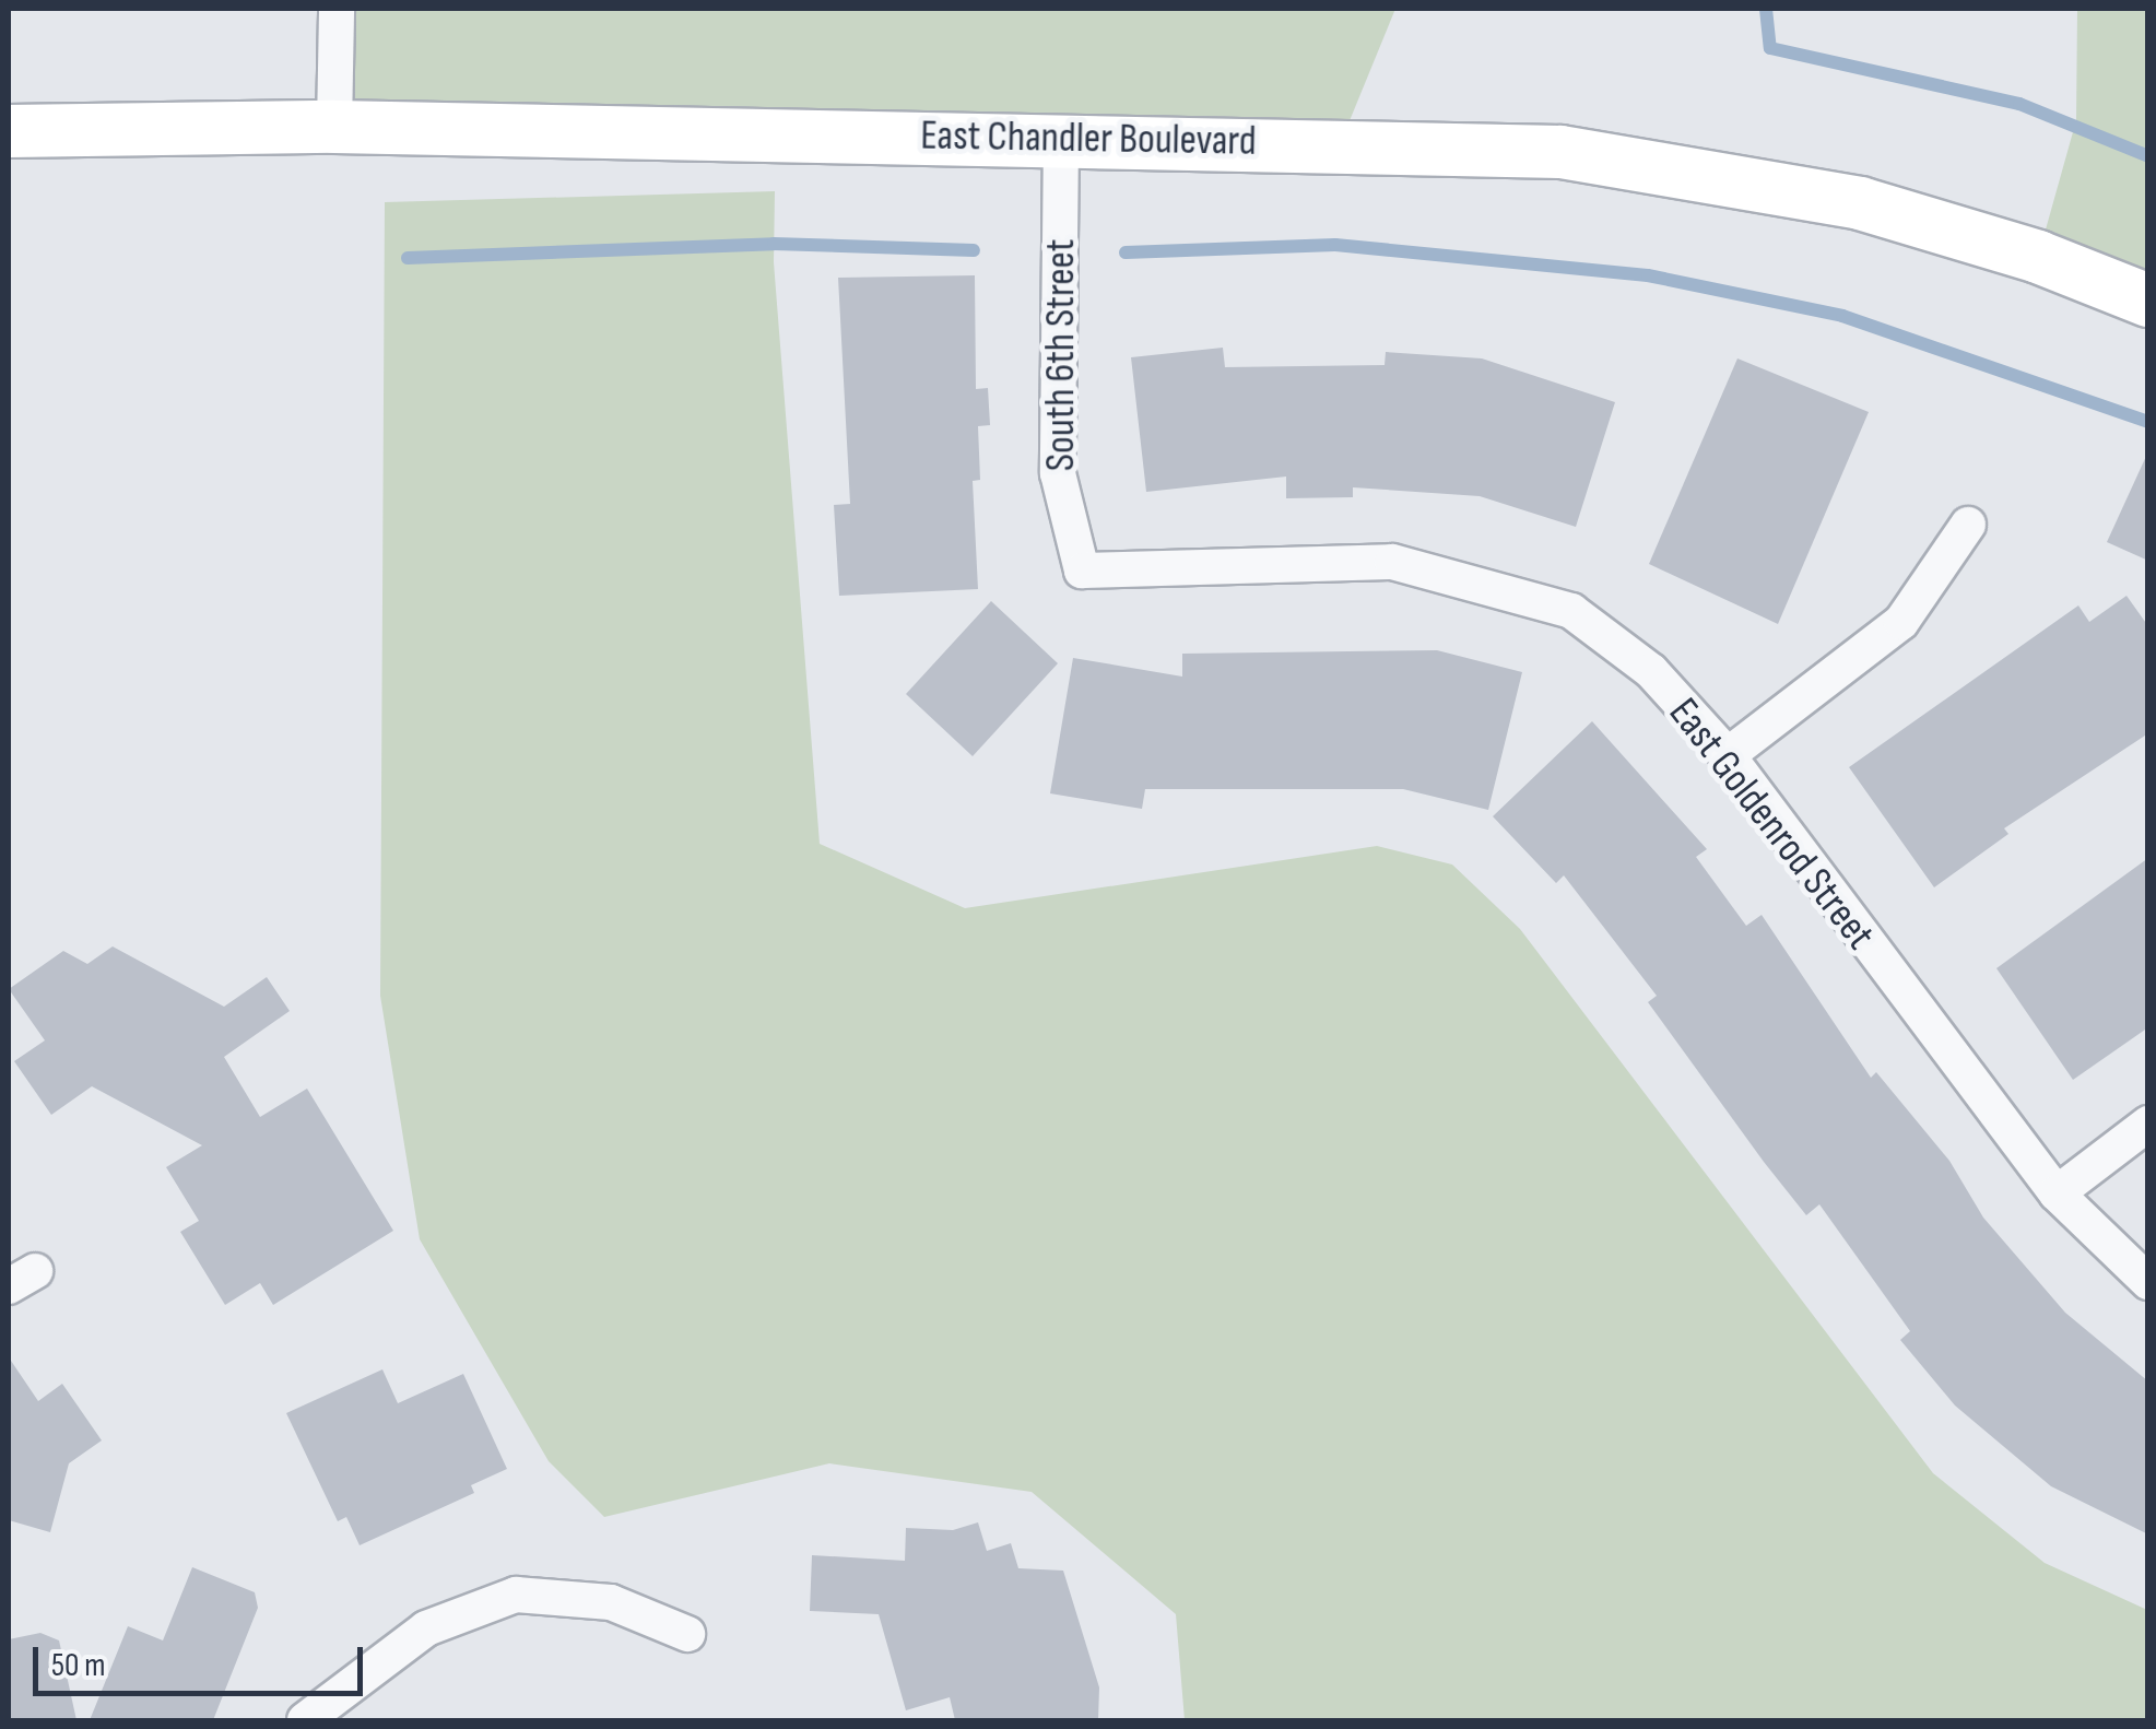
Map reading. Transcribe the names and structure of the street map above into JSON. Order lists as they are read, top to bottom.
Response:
{
  "streets": {
    "main road": ["East Chandler Boulevard"],
    "street": ["South 6th Street", "East Goldenrod Street"]
  },
  "crossings": [
    ["East Chandler Boulevard", "South 6th Street"],
    ["South 6th Street", "East Goldenrod Street"]
  ],
  "scale_bar": "50 m"
}
